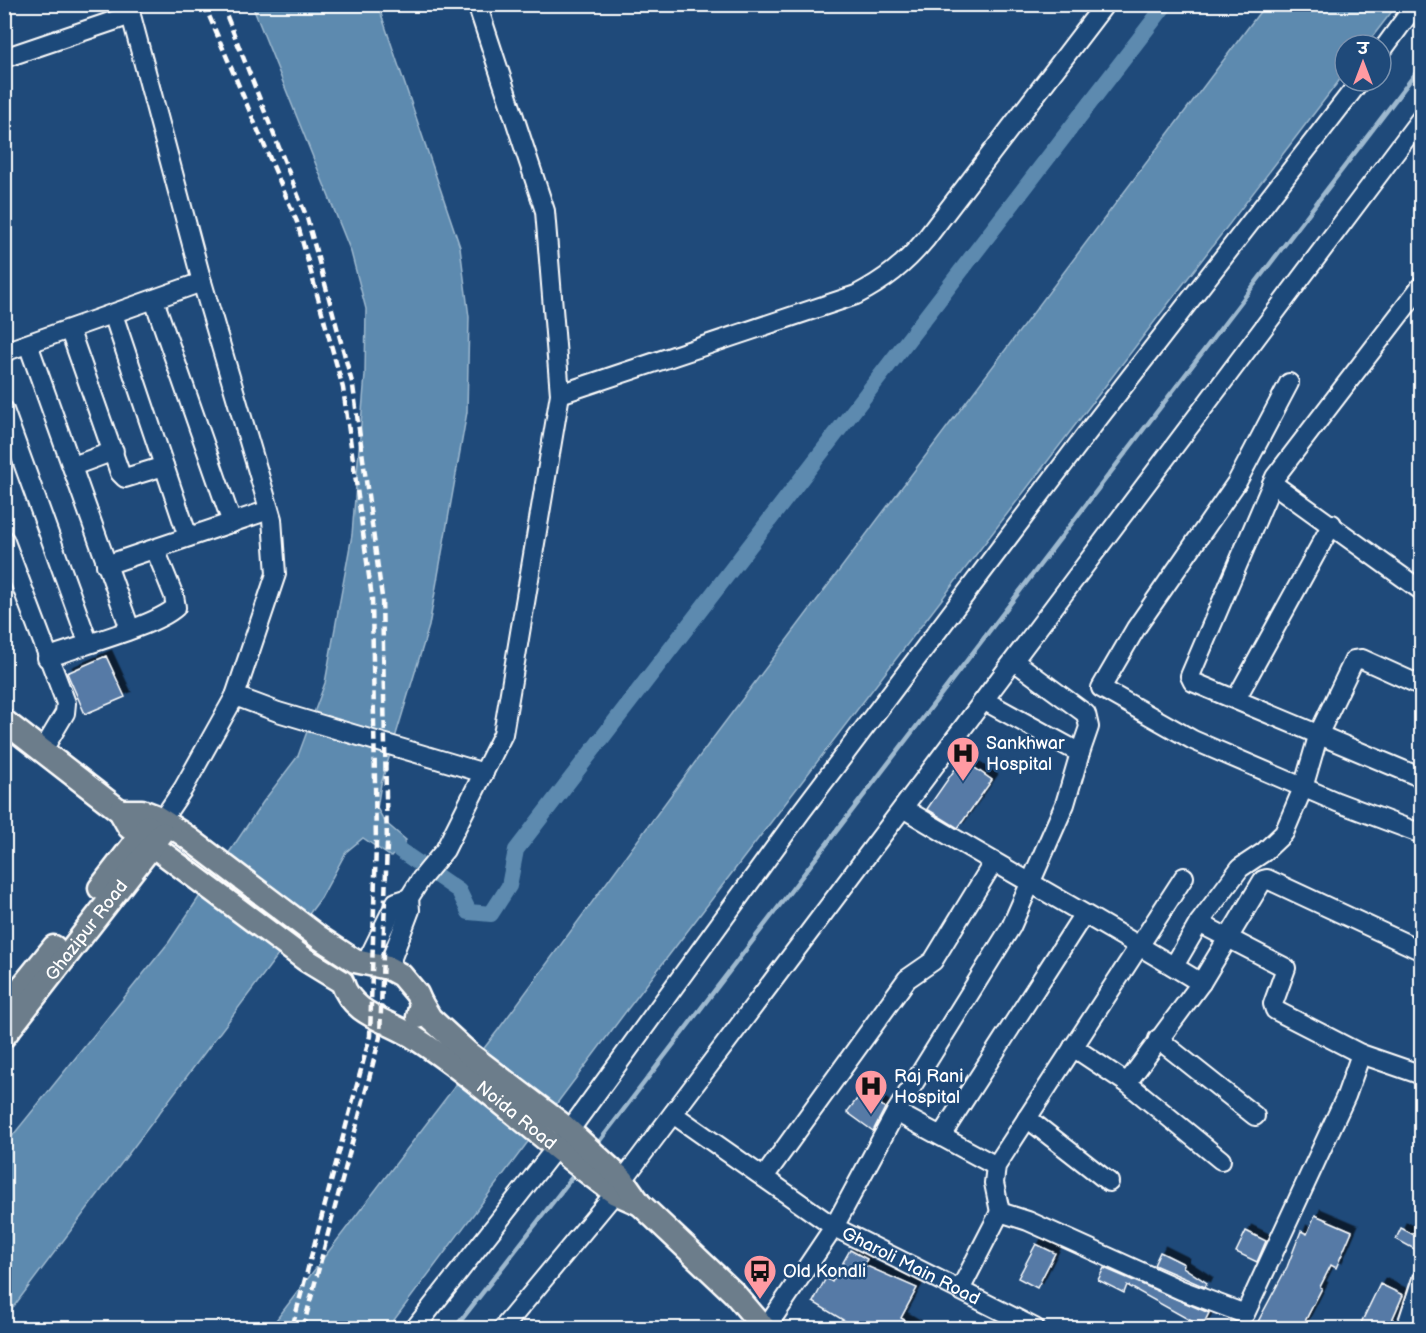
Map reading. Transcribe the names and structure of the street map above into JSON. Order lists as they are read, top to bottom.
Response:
{
  "streets": {
    "main road": ["Ghazipur Road", "Noida Road"],
    "street": ["Gharoli Main Road"]
  },
  "crossings": [
    ["Ghazipur Road", "Noida Road"],
    ["Noida Road", "Gharoli Main Road"]
  ],
  "places": {
    "hospital": ["Sankhwar Hospital", "Raj Rani Hospital"],
    "bus stop": ["Old Kondli"]
  },
  "north": "top"
}
